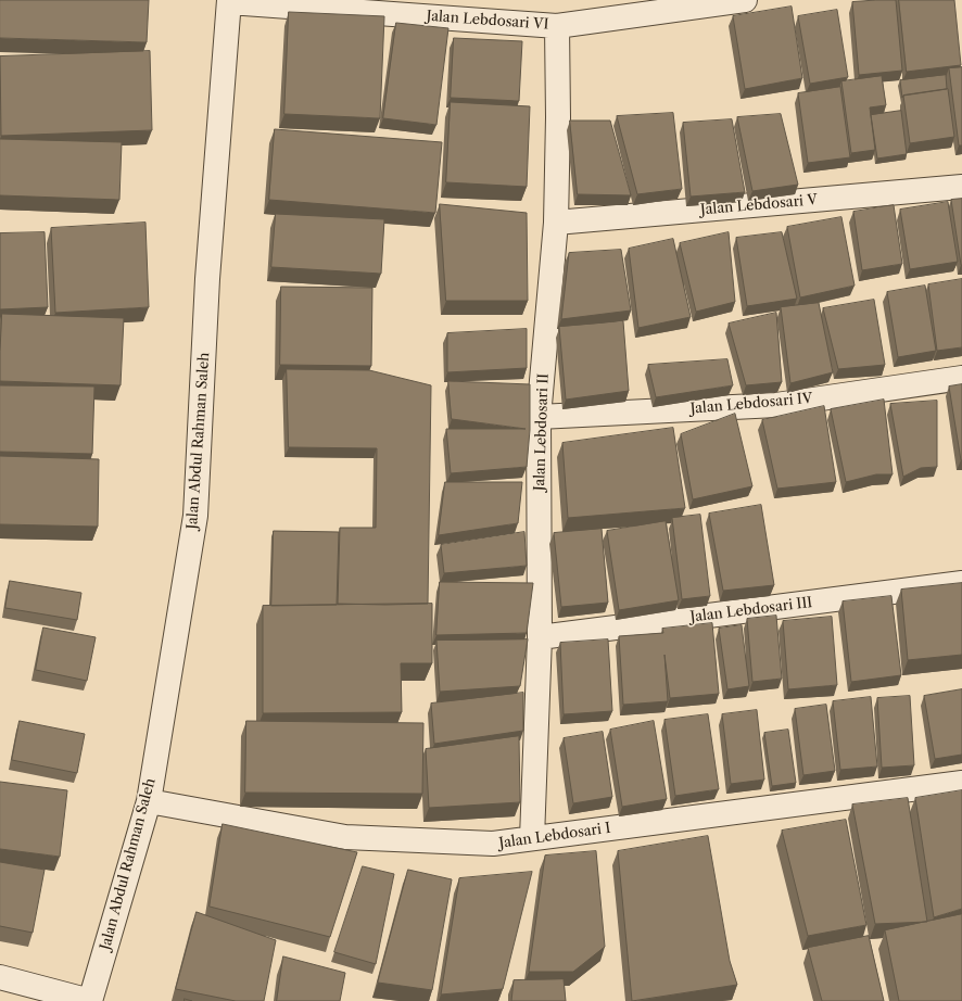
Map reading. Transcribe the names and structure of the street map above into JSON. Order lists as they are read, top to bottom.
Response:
{
  "streets": {
    "street": [
      "Jalan Lebdosari VI",
      "Jalan Lebdosari V",
      "Jalan Lebdosari IV",
      "Jalan Lebdosari II",
      "Jalan Abdul Rahman Saleh",
      "Jalan Lebdosari III",
      "Jalan Lebdosari I"
    ]
  },
  "crossings": [
    ["Jalan Lebdosari VI", "Jalan Lebdosari II"],
    ["Jalan Lebdosari VI", "Jalan Abdul Rahman Saleh"],
    ["Jalan Lebdosari V", "Jalan Lebdosari II"],
    ["Jalan Lebdosari IV", "Jalan Lebdosari II"],
    ["Jalan Lebdosari II", "Jalan Lebdosari III"],
    ["Jalan Lebdosari II", "Jalan Lebdosari I"],
    ["Jalan Abdul Rahman Saleh", "Jalan Lebdosari I"]
  ]
}
